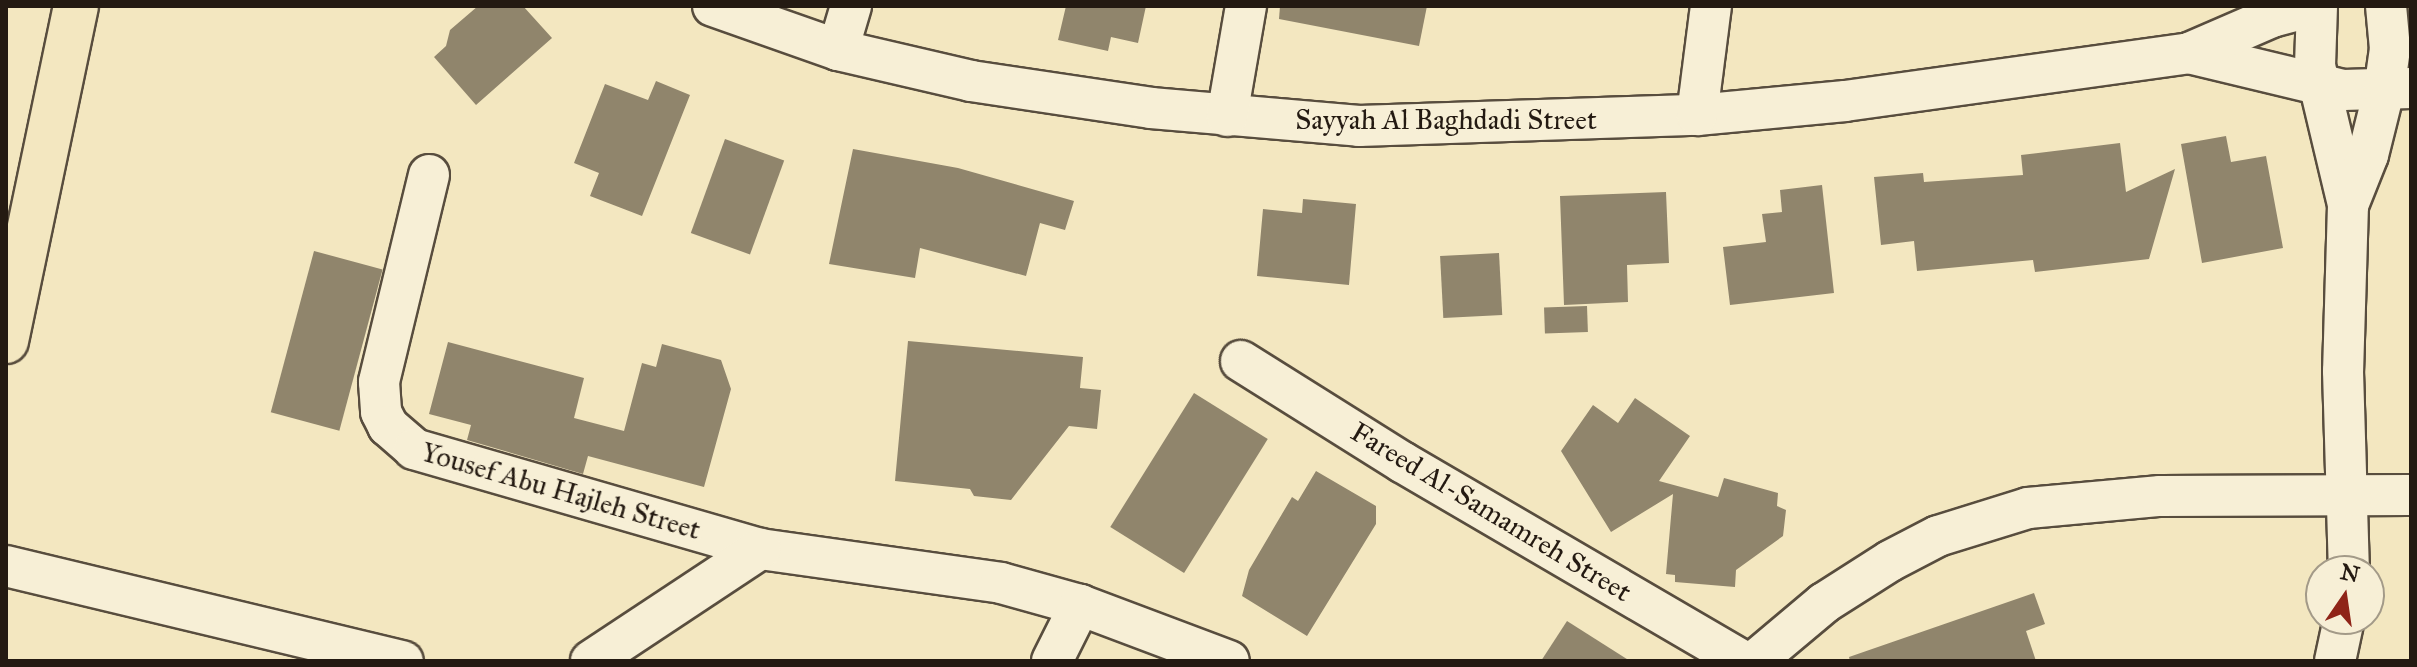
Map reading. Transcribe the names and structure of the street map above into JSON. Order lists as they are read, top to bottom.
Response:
{
  "streets": {
    "street": ["Sayyah Al Baghdadi Street", "Yousef Abu Hajleh Street", "Fareed Al-Samamreh Street"]
  },
  "north": "top"
}
